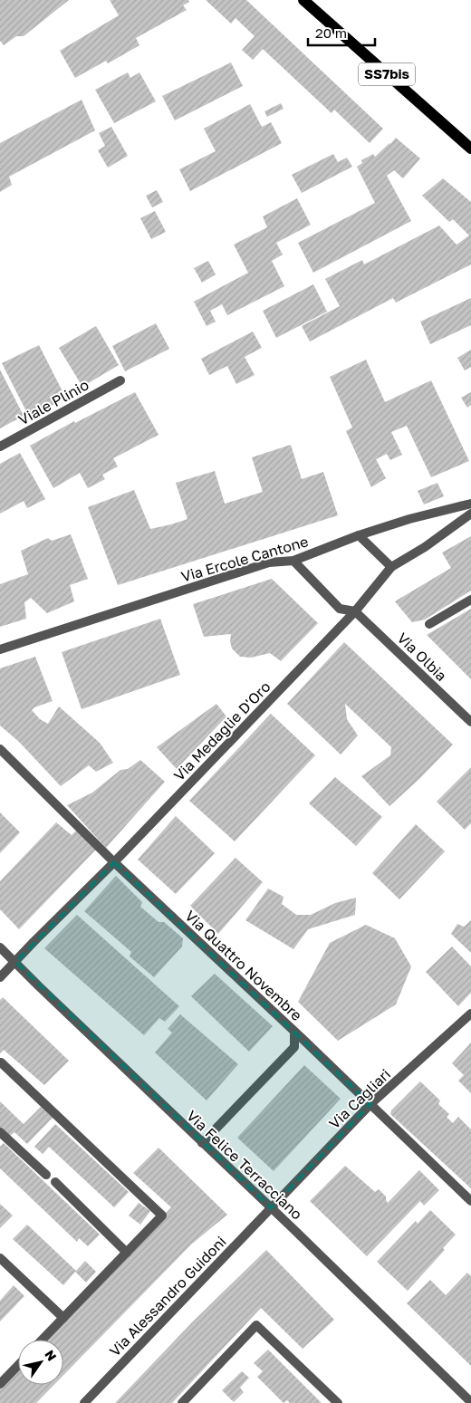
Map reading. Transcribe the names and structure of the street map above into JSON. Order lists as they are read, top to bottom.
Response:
{
  "streets": {
    "main road": ["SS7bis"],
    "street": [
      "Viale Plinio",
      "Via Ercole Cantone",
      "Via Olbia",
      "Via Medaglie D'Oro",
      "Via Quattro Novembre",
      "Via Cagliari",
      "Via Felice Terracciano",
      "Via Alessandro Guidoni"
    ]
  },
  "crossings": [
    ["Via Olbia", "Via Medaglie D'Oro"],
    ["Via Medaglie D'Oro", "Via Quattro Novembre"],
    ["Via Medaglie D'Oro", "Via Felice Terracciano"],
    ["Via Quattro Novembre", "Via Cagliari"],
    ["Via Cagliari", "Via Felice Terracciano"],
    ["Via Cagliari", "Via Alessandro Guidoni"],
    ["Via Felice Terracciano", "Via Alessandro Guidoni"]
  ],
  "scale_bar": "20 m",
  "north": "top right"
}
